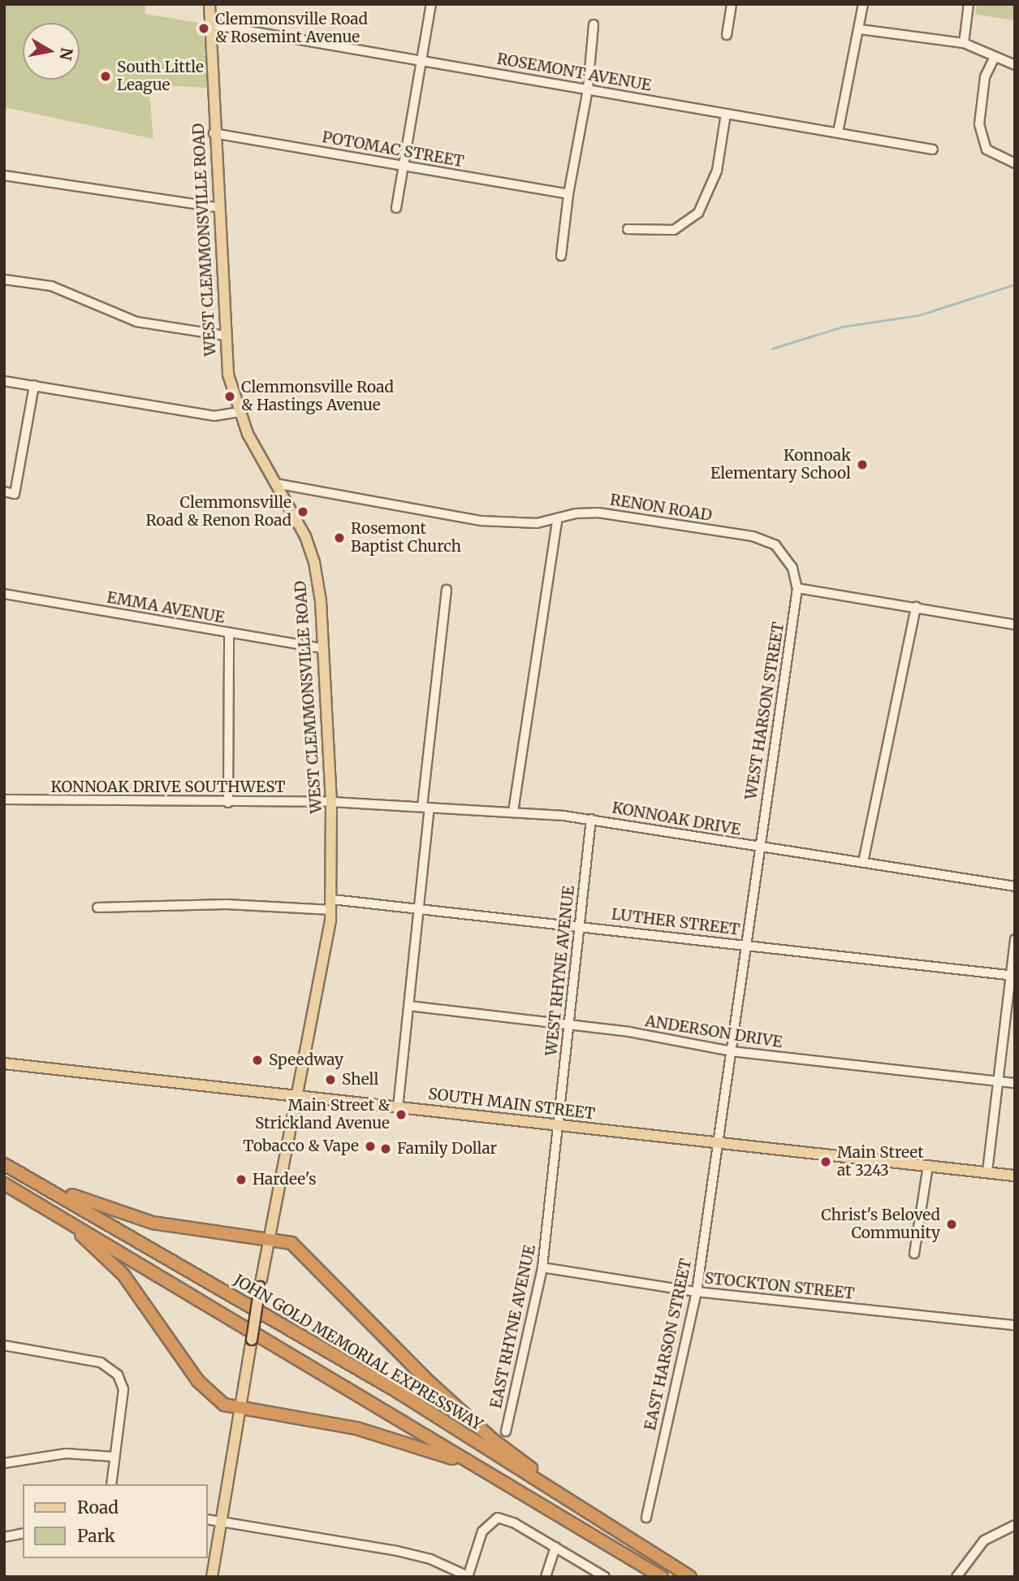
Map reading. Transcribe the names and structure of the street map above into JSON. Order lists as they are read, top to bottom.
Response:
{
  "streets": {
    "highway": ["JOHN GOLD MEMORIAL EXPRESSWAY"],
    "main road": ["WEST CLEMMONSVILLE ROAD", "SOUTH MAIN STREET"],
    "street": [
      "ROSEMONT AVENUE",
      "POTOMAC STREET",
      "RENON ROAD",
      "EMMA AVENUE",
      "WEST HARSON STREET",
      "KONNOAK DRIVE SOUTHWEST",
      "KONNOAK DRIVE",
      "LUTHER STREET",
      "WEST RHYNE AVENUE",
      "ANDERSON DRIVE",
      "STOCKTON STREET",
      "EAST RHYNE AVENUE",
      "EAST HARSON STREET"
    ]
  },
  "crossings": [
    ["ROSEMONT AVENUE", "WEST CLEMMONSVILLE ROAD"],
    ["POTOMAC STREET", "WEST CLEMMONSVILLE ROAD"],
    ["WEST CLEMMONSVILLE ROAD", "RENON ROAD"],
    ["WEST CLEMMONSVILLE ROAD", "EMMA AVENUE"],
    ["WEST CLEMMONSVILLE ROAD", "KONNOAK DRIVE SOUTHWEST"],
    ["WEST CLEMMONSVILLE ROAD", "KONNOAK DRIVE"],
    ["WEST CLEMMONSVILLE ROAD", "LUTHER STREET"],
    ["WEST CLEMMONSVILLE ROAD", "SOUTH MAIN STREET"],
    ["RENON ROAD", "WEST HARSON STREET"],
    ["WEST HARSON STREET", "KONNOAK DRIVE"],
    ["WEST HARSON STREET", "LUTHER STREET"],
    ["WEST HARSON STREET", "ANDERSON DRIVE"],
    ["WEST HARSON STREET", "SOUTH MAIN STREET"],
    ["WEST HARSON STREET", "EAST HARSON STREET"],
    ["KONNOAK DRIVE SOUTHWEST", "KONNOAK DRIVE"],
    ["KONNOAK DRIVE", "WEST RHYNE AVENUE"],
    ["LUTHER STREET", "WEST RHYNE AVENUE"],
    ["WEST RHYNE AVENUE", "ANDERSON DRIVE"],
    ["WEST RHYNE AVENUE", "SOUTH MAIN STREET"],
    ["WEST RHYNE AVENUE", "EAST RHYNE AVENUE"],
    ["SOUTH MAIN STREET", "EAST RHYNE AVENUE"],
    ["SOUTH MAIN STREET", "EAST HARSON STREET"],
    ["STOCKTON STREET", "EAST RHYNE AVENUE"],
    ["STOCKTON STREET", "EAST HARSON STREET"]
  ],
  "places": [
    "Clemmonsville Road & Rosemint Avenue",
    "South Little League",
    "Clemmonsville Road & Hastings Avenue",
    "Konnoak Elementary School",
    "Clemmonsville Road & Renon Road",
    "Rosemont Baptist Church",
    "Speedway",
    "Shell",
    "Main Street & Strickland Avenue",
    "Tobacco & Vape",
    "Family Dollar",
    "Main Street at 3243",
    "Hardee's",
    "Christ's Beloved Community"
  ],
  "legend": ["Road", "Park"],
  "north": "right"
}
